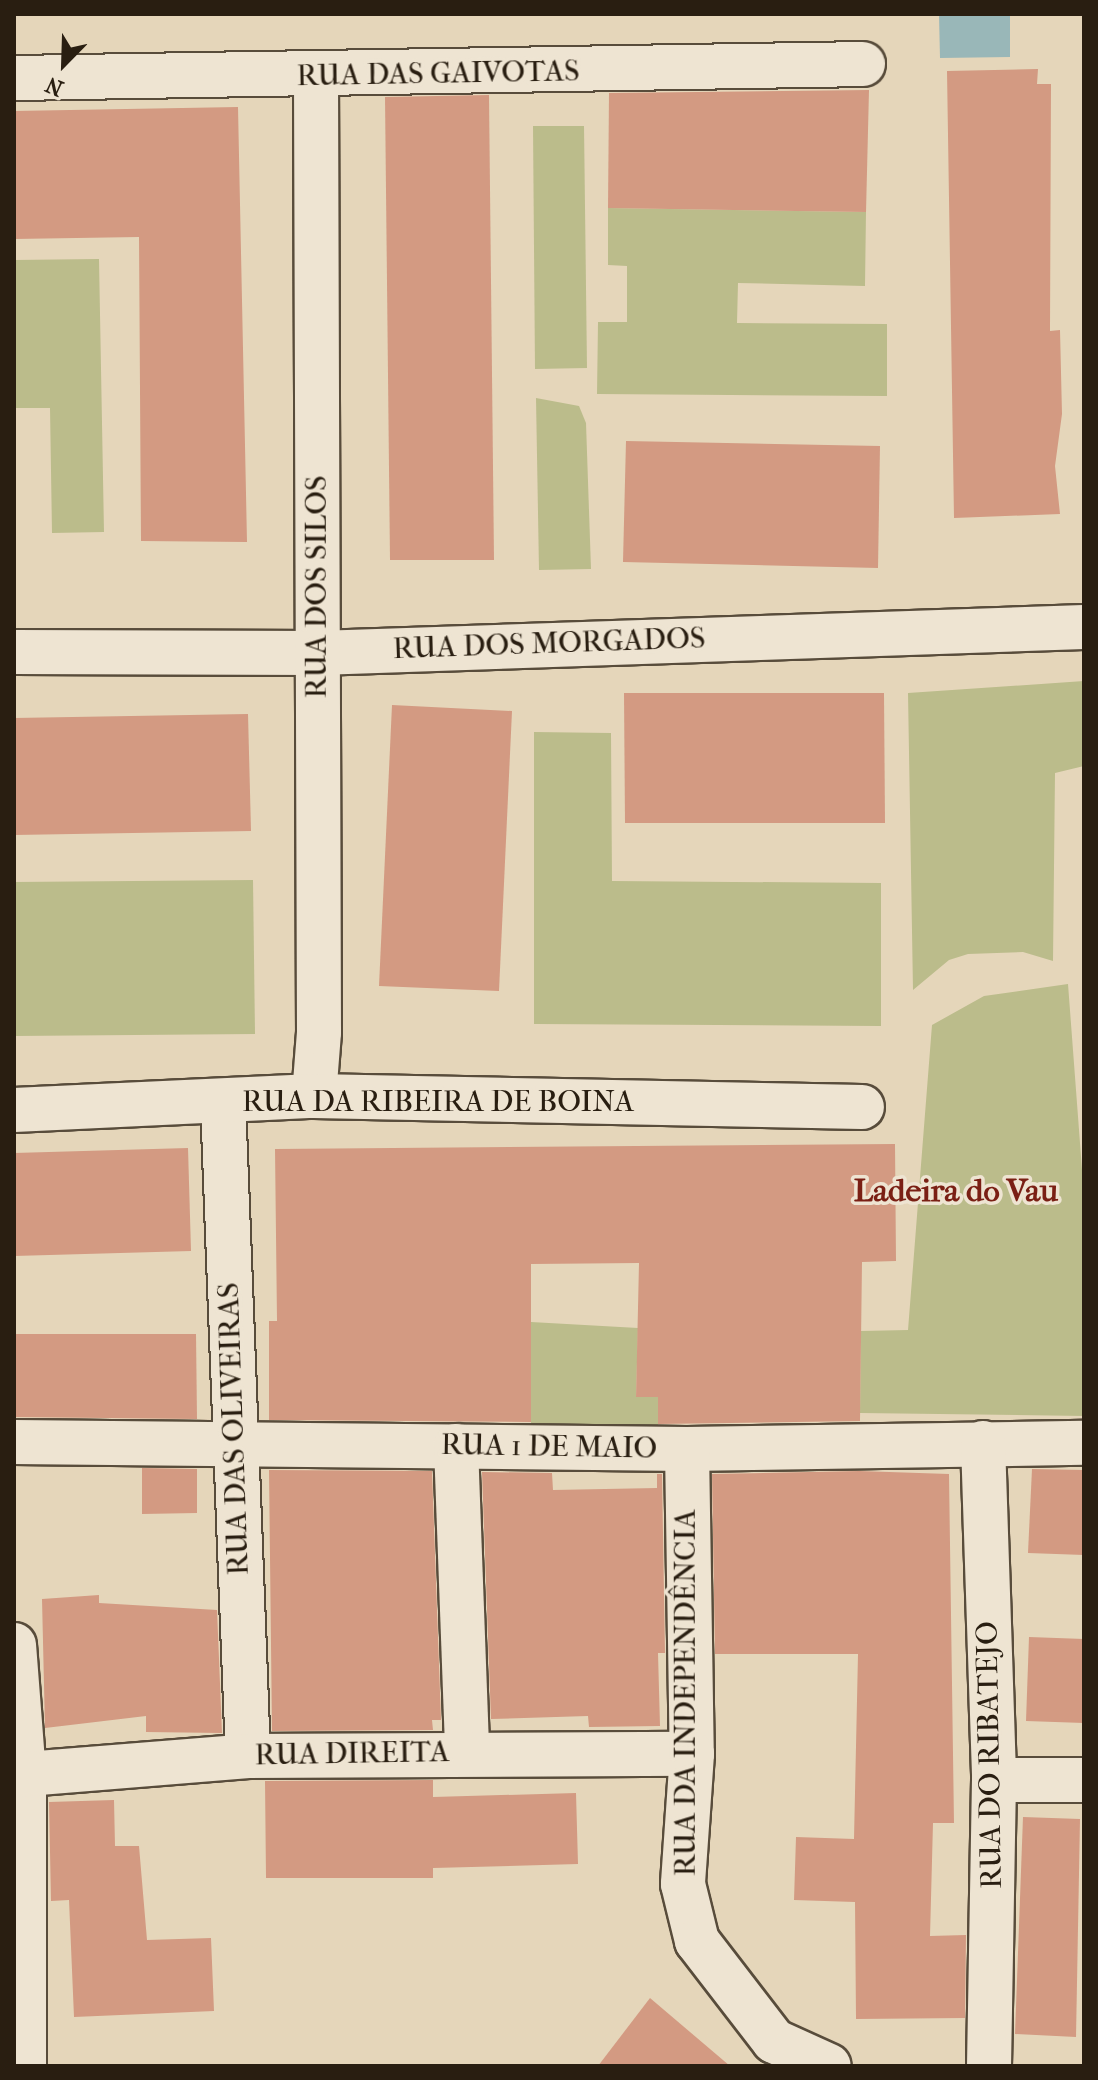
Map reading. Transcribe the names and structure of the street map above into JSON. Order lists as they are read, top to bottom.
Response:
{
  "streets": {
    "street": [
      "RUA DAS GAIVOTAS",
      "RUA DOS SILOS",
      "RUA DOS MORGADOS",
      "RUA DA RIBEIRA DE BOINA",
      "RUA DAS OLIVEIRAS",
      "RUA 1 DE MAIO",
      "RUA DA INDEPENDÊNCIA",
      "RUA DIREITA",
      "RUA DO RIBATEJO"
    ]
  },
  "crossings": [
    ["RUA DAS GAIVOTAS", "RUA DOS SILOS"],
    ["RUA DOS SILOS", "RUA DOS MORGADOS"],
    ["RUA DOS SILOS", "RUA DA RIBEIRA DE BOINA"],
    ["RUA DA RIBEIRA DE BOINA", "RUA DAS OLIVEIRAS"],
    ["RUA DAS OLIVEIRAS", "RUA 1 DE MAIO"],
    ["RUA DAS OLIVEIRAS", "RUA DIREITA"],
    ["RUA 1 DE MAIO", "RUA DA INDEPENDÊNCIA"],
    ["RUA 1 DE MAIO", "RUA DO RIBATEJO"],
    ["RUA DA INDEPENDÊNCIA", "RUA DIREITA"]
  ],
  "districts": ["Ladeira do Vau"],
  "north": "bottom left"
}
